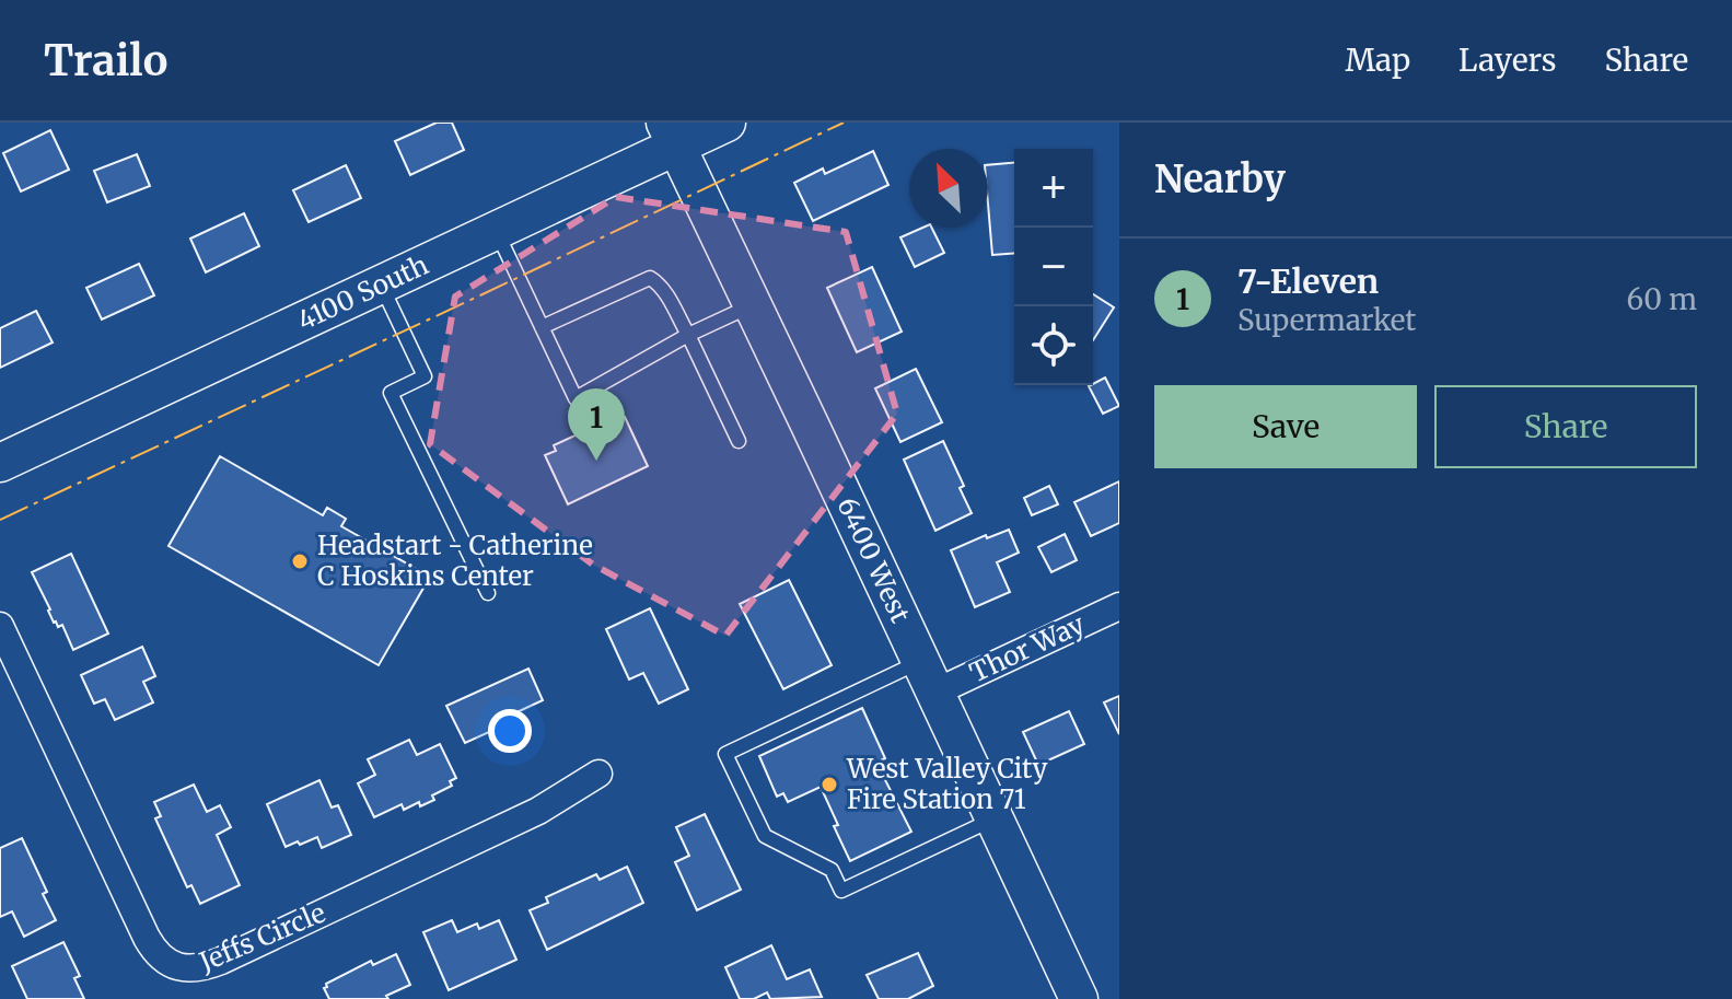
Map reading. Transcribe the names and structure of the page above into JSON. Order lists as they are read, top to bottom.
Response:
{
  "streets": {
    "street": [
      "4100 South",
      "6400 West",
      "Thor Way",
      "Jeffs Circle"
    ]
  },
  "crossings": [
    ["4100 South", "6400 West"],
    ["6400 West", "Thor Way"]
  ],
  "places": ["Headstart - Catherine C Hoskins Center", "West Valley City Fire Station 71"],
  "north": "top left",
  "page": {
    "header": "Trailo",
    "nav": ["Map", "Layers", "Share"],
    "heading": "Nearby",
    "map_buttons": ["+", "−"],
    "list": [
      {
        "mark": "1",
        "name": "7-Eleven",
        "note": "Supermarket",
        "value": "60 m"
      }
    ],
    "buttons": ["Save", "Share"],
    "pins": "1"
  }
}
